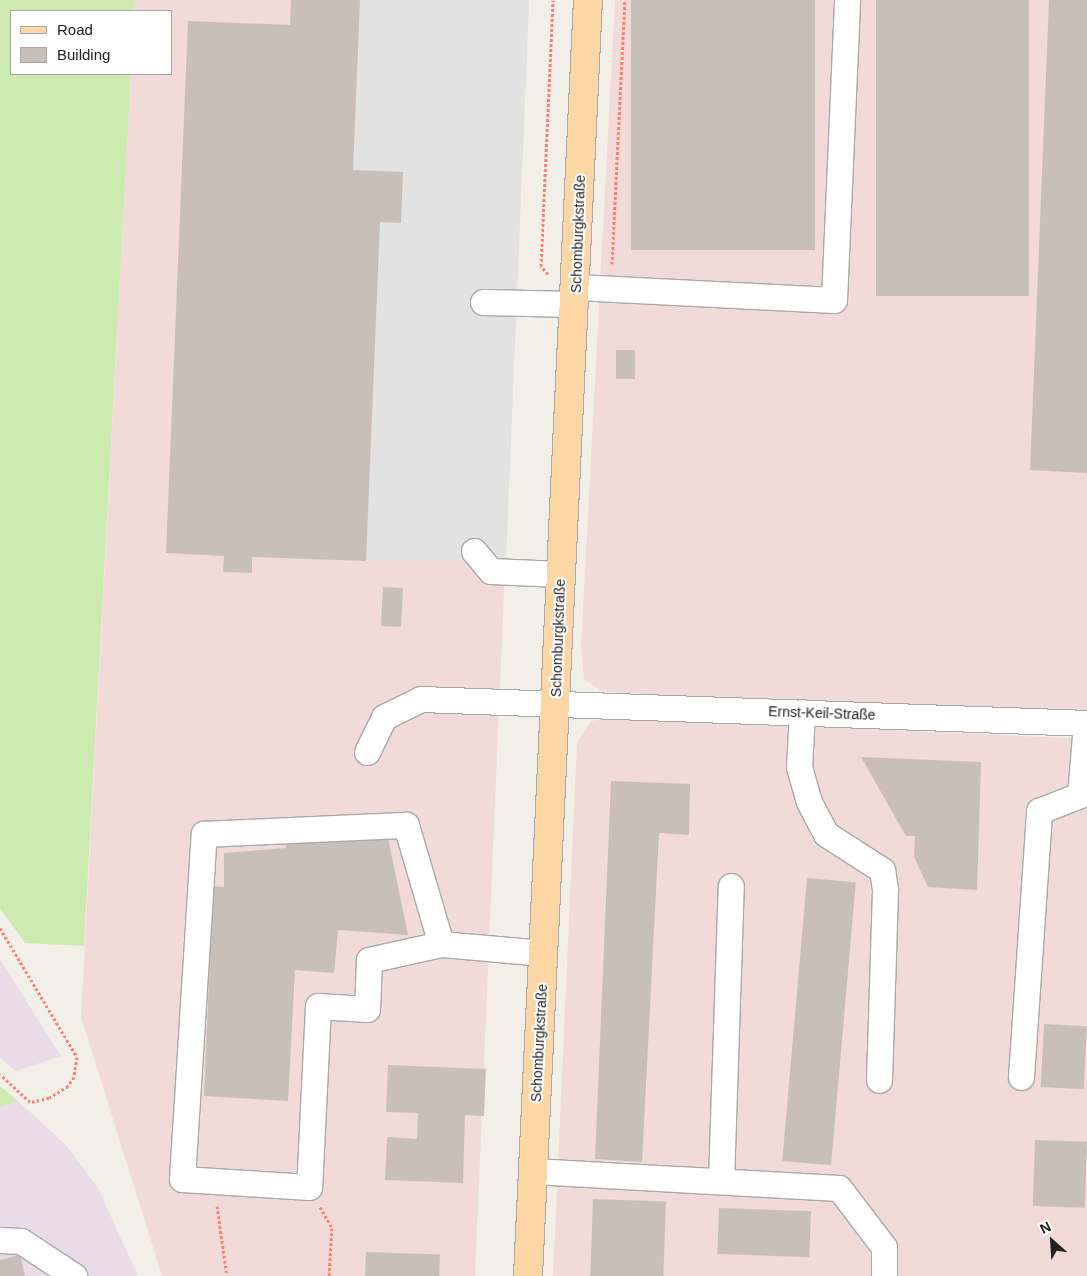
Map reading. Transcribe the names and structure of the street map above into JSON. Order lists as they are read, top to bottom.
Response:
{
  "streets": {
    "main road": ["Schomburgkstraße"],
    "street": ["Ernst-Keil-Straße"]
  },
  "crossings": [
    ["Schomburgkstraße", "Ernst-Keil-Straße"]
  ],
  "legend": ["Road", "Building"],
  "north": "top left"
}
